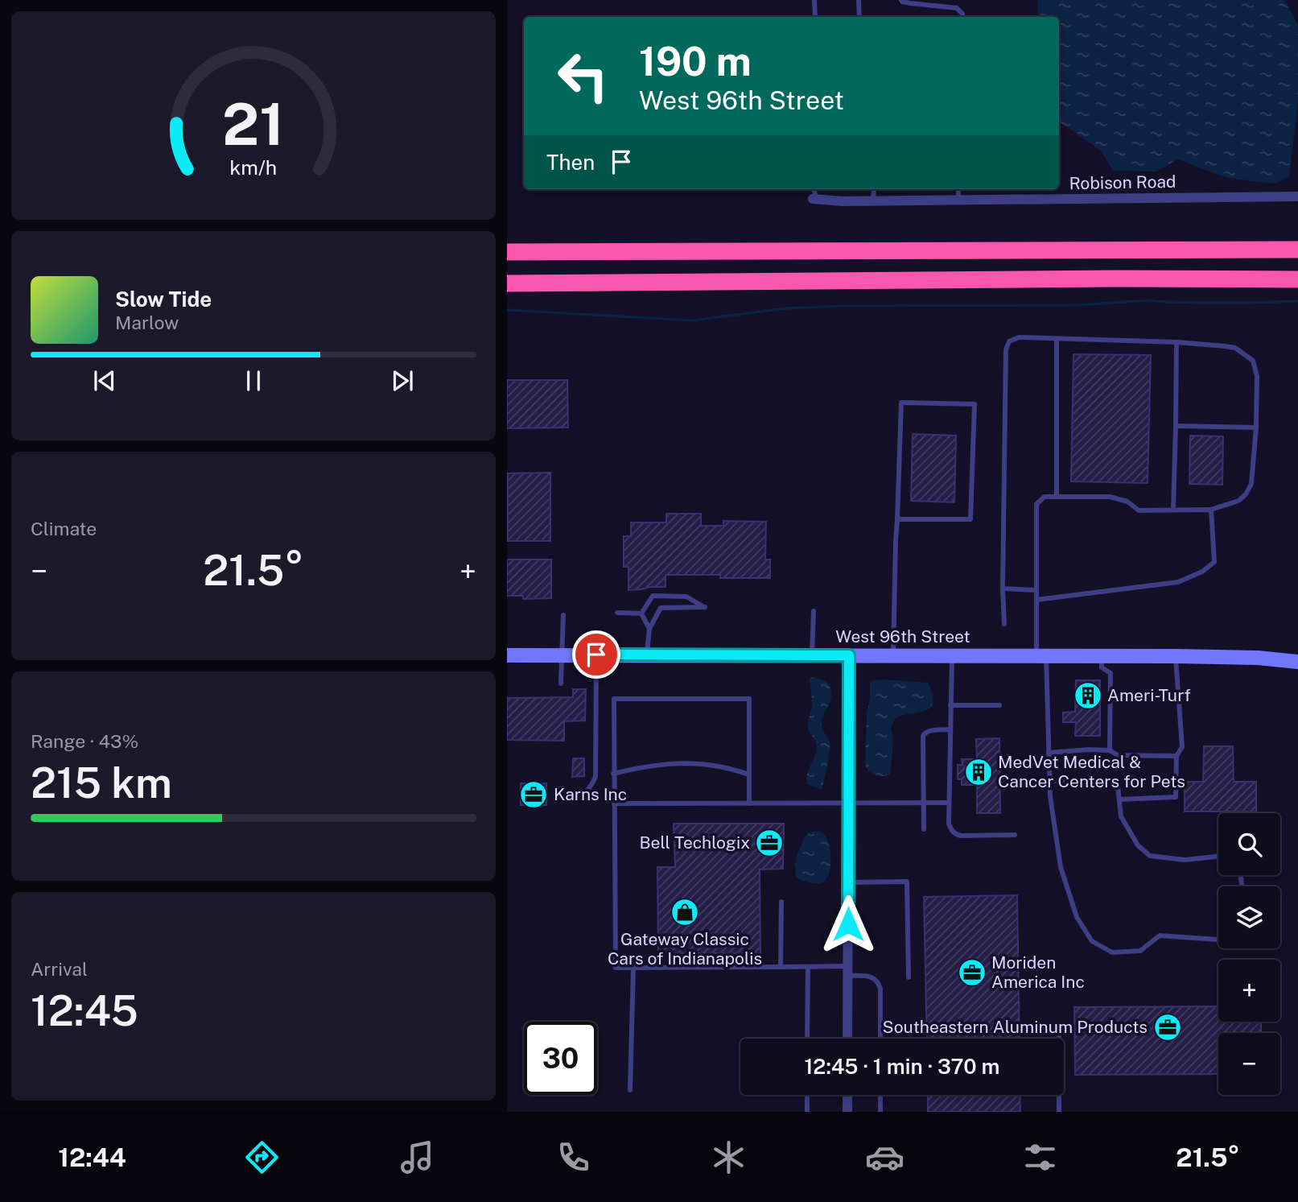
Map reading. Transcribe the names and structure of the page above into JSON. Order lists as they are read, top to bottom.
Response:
{
  "streets": {
    "street": ["Robison Road", "West 96th Street"]
  },
  "places": {
    "building": ["Ameri-Turf", "MedVet Medical & Cancer Centers for Pets"],
    "office": [
      "Karns Inc",
      "Bell Techlogix",
      "Moriden America Inc",
      "Southeastern Aluminum Products"
    ],
    "shop": ["Gateway Classic Cars of Indianapolis"]
  },
  "page": {
    "turn": ["190 m", "West 96th Street"],
    "then": "Then",
    "song": ["Slow Tide", "Marlow"],
    "tile": [
      "Climate",
      ["Range · 43%", "215 km"],
      ["Arrival", "12:45"]
    ],
    "heat": ["−", "21.5°", "+"],
    "map_buttons": ["+", "−"],
    "limit": "30",
    "trip": "12:45 · 1 min · 370 m",
    "tabs": ["12:44", "21.5°"],
    "gauge": ["21", "km/h"]
  }
}
